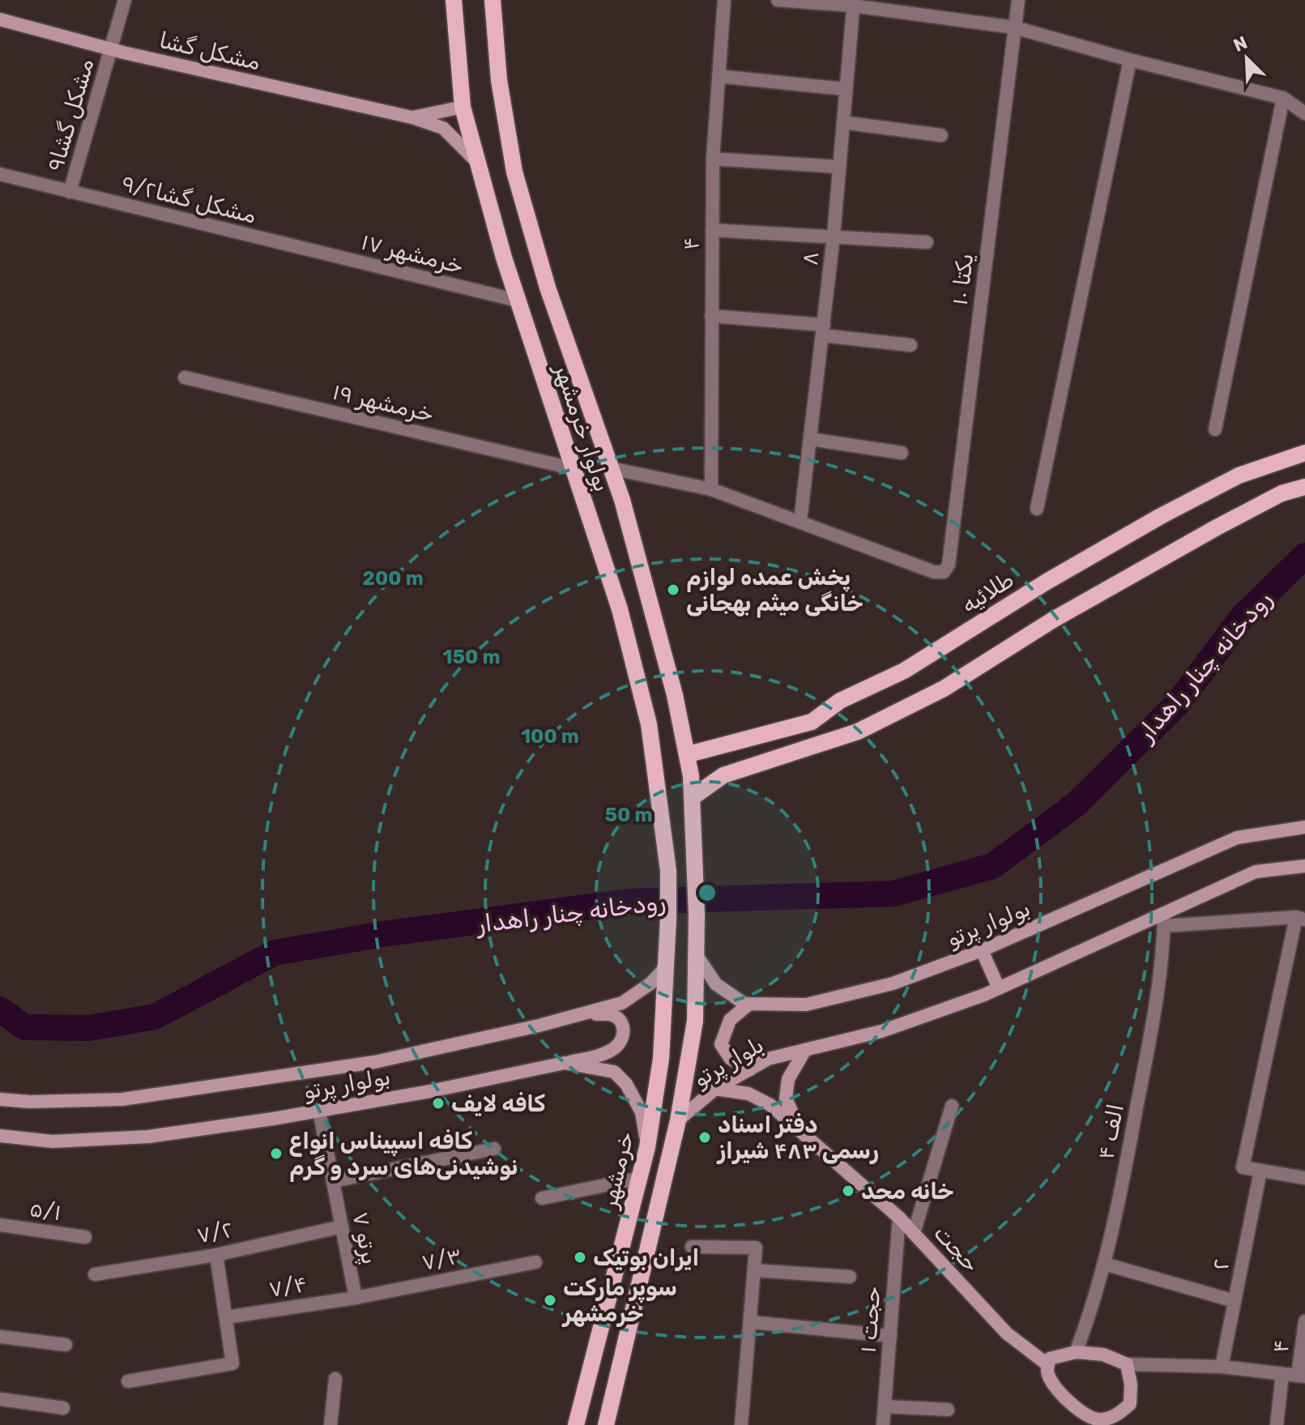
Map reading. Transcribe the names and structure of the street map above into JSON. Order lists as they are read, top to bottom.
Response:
{
  "streets": {
    "main road": [
      "مشکل گشا",
      "بولوار خرمشهر",
      "طلائیه",
      "بولوار پرتو",
      "بلوار پرتو",
      "خرمشهر",
      "حجت"
    ],
    "street": [
      "مشکل گشا۹",
      "مشکل گشا۹/۲",
      "۴",
      "۱۷ خرمشهر",
      "۸",
      "۱۰ یکتا",
      "۱۹ خرمشهر",
      "۴ الف",
      "۵/۱",
      "۷/۲",
      "پرتو ۷",
      "۷/۳",
      "۲",
      "۷/۴",
      "حجت ۱"
    ]
  },
  "crossings": [
    ["مشکل گشا", "مشکل گشا۹"],
    ["مشکل گشا", "بولوار خرمشهر"],
    ["مشکل گشا۹", "مشکل گشا۹/۲"],
    ["مشکل گشا۹/۲", "۱۷ خرمشهر"],
    ["۱۷ خرمشهر", "بولوار خرمشهر"],
    ["۸", "۱۰ یکتا"],
    ["۱۹ خرمشهر", "بولوار خرمشهر"],
    ["بولوار خرمشهر", "خرمشهر"],
    ["بولوار پرتو", "خرمشهر"],
    ["بولوار پرتو", "پرتو ۷"],
    ["بلوار پرتو", "حجت"],
    ["۴ الف", "حجت"],
    ["۷/۲", "پرتو ۷"],
    ["پرتو ۷", "۷/۳"],
    ["پرتو ۷", "۷/۴"],
    ["حجت", "حجت ۱"],
    ["۷/۳", "۷/۴"]
  ],
  "water": ["رودخانه چنار راهدار"],
  "places": [
    "پخش عمده لوازم خانگی میثم بهجانی",
    "کافه لایف",
    "دفتر اسناد رسمی ۴۸۳ شیراز",
    "كافه اسپیناس انواع نوشیدنی‌های سرد و گرم",
    "خانه محد",
    "ایران بوتیک",
    "سوپر مارکت خرمشهر"
  ],
  "north": "top left",
  "rings": [
    "200 m",
    "150 m",
    "100 m",
    "50 m"
  ]
}
